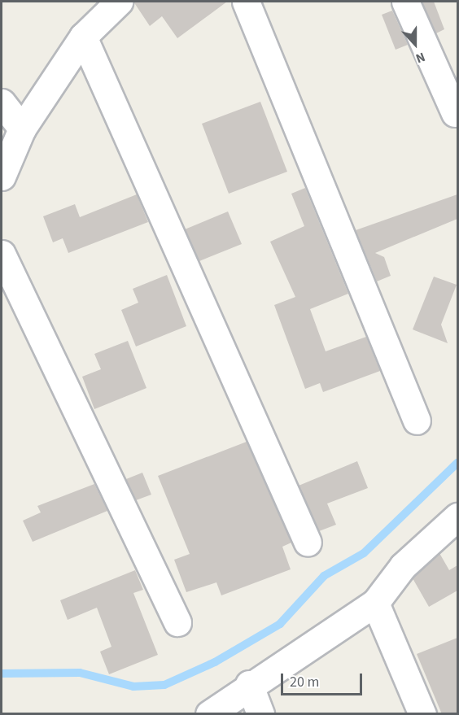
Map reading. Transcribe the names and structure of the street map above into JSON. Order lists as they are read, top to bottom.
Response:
{
  "scale_bar": "20 m",
  "north": "bottom"
}
